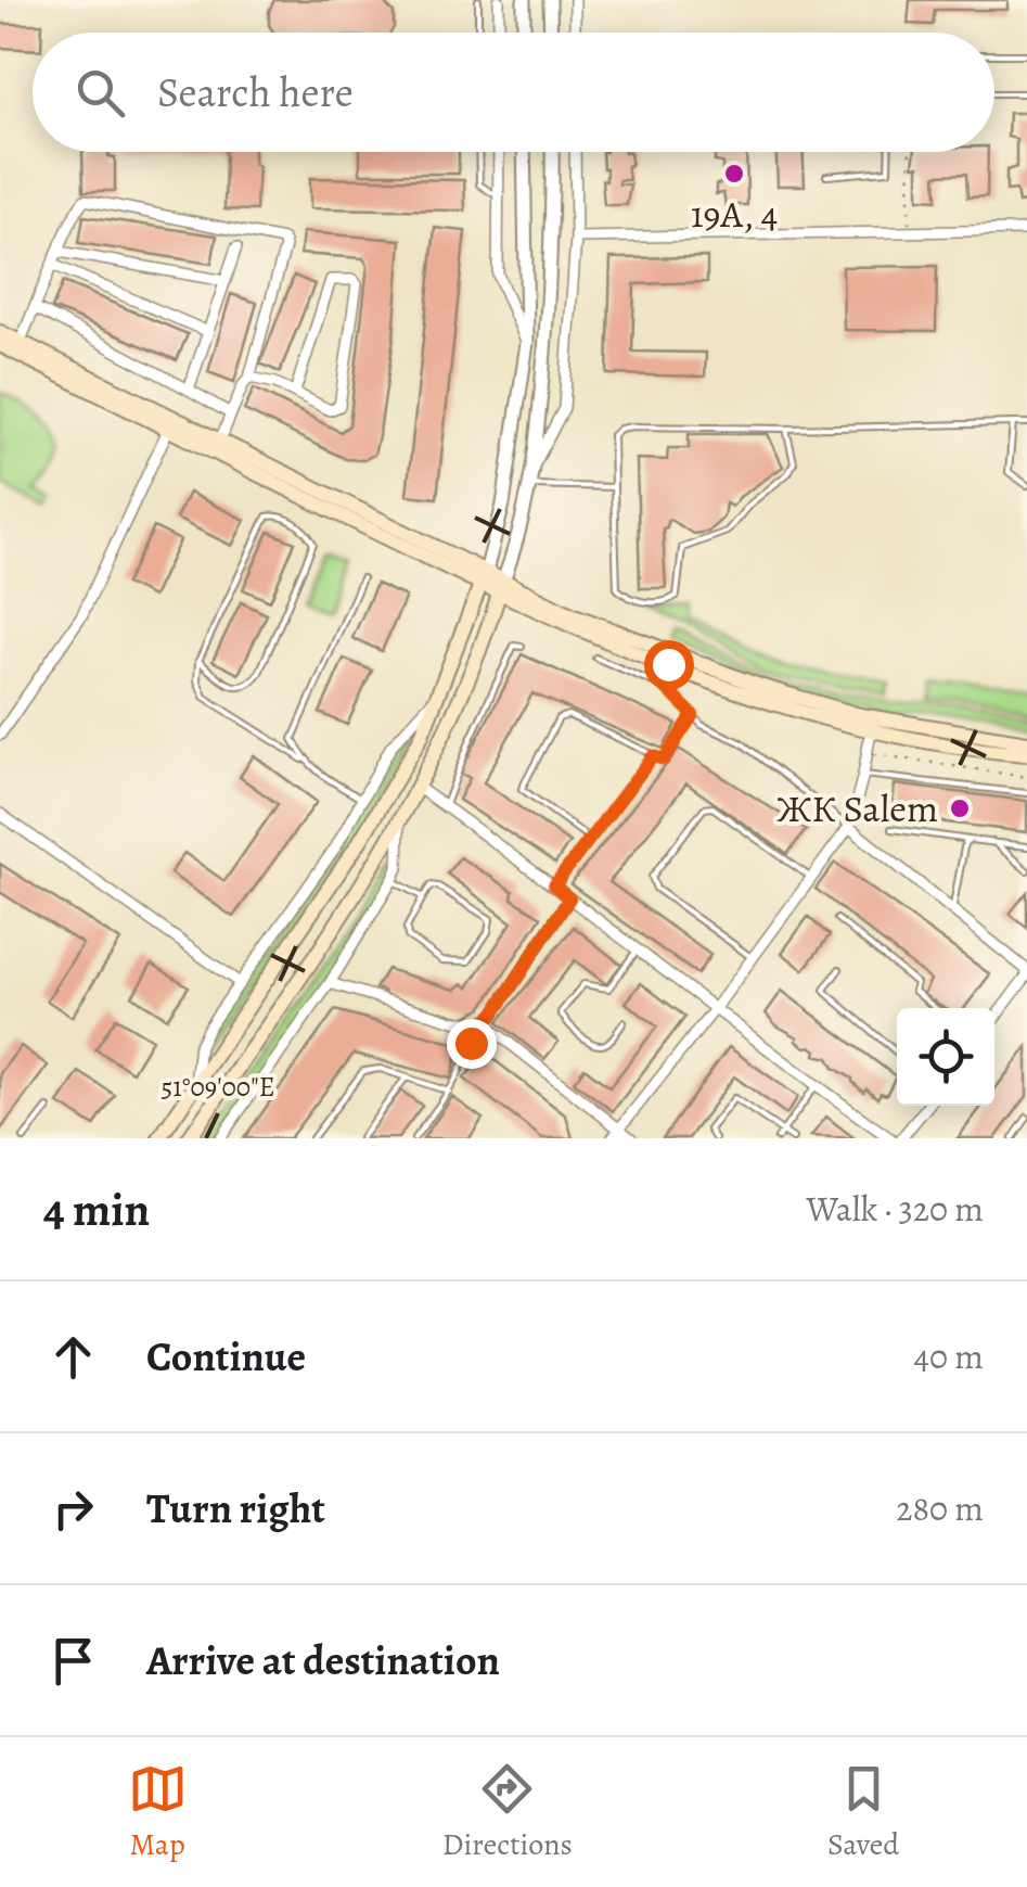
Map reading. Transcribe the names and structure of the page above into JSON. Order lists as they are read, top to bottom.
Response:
{
  "places": ["19А, 4", "ЖК Salem"],
  "page": {
    "search": "Search here",
    "heading": ["4 min", "Walk · 320 m"],
    "list": [
      ["Continue", "40 m"],
      ["Turn right", "280 m"],
      "Arrive at destination"
    ],
    "nav": ["Map", "Directions", "Saved"]
  },
  "coordinates": ["51°09'00\"E"]
}
